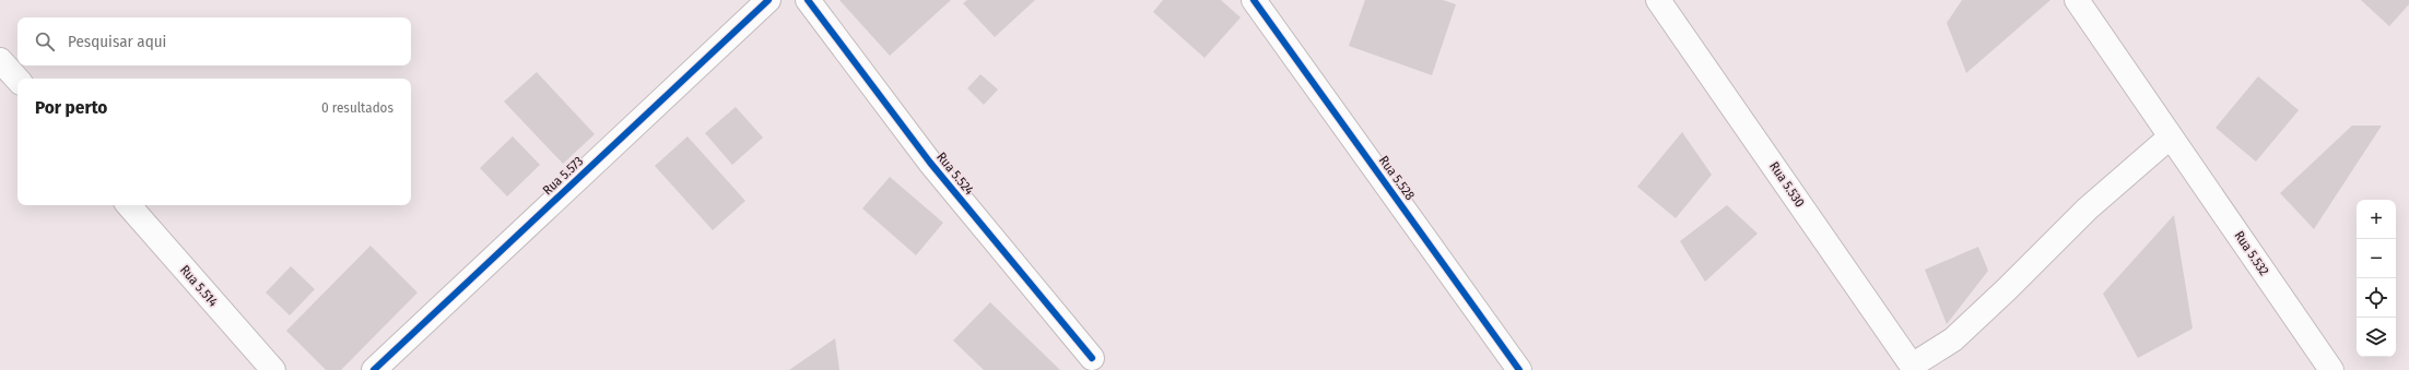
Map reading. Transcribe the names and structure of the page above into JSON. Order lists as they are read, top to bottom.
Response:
{
  "streets": {
    "street": [
      "Rua 5.524",
      "Rua 5.573",
      "Rua 5.528",
      "Rua 5.530",
      "Rua 5.532",
      "Rua 5.514"
    ]
  },
  "page": {
    "search": "Pesquisar aqui",
    "heading": ["Por perto", "0 resultados"],
    "map_buttons": ["+", "−"]
  }
}
